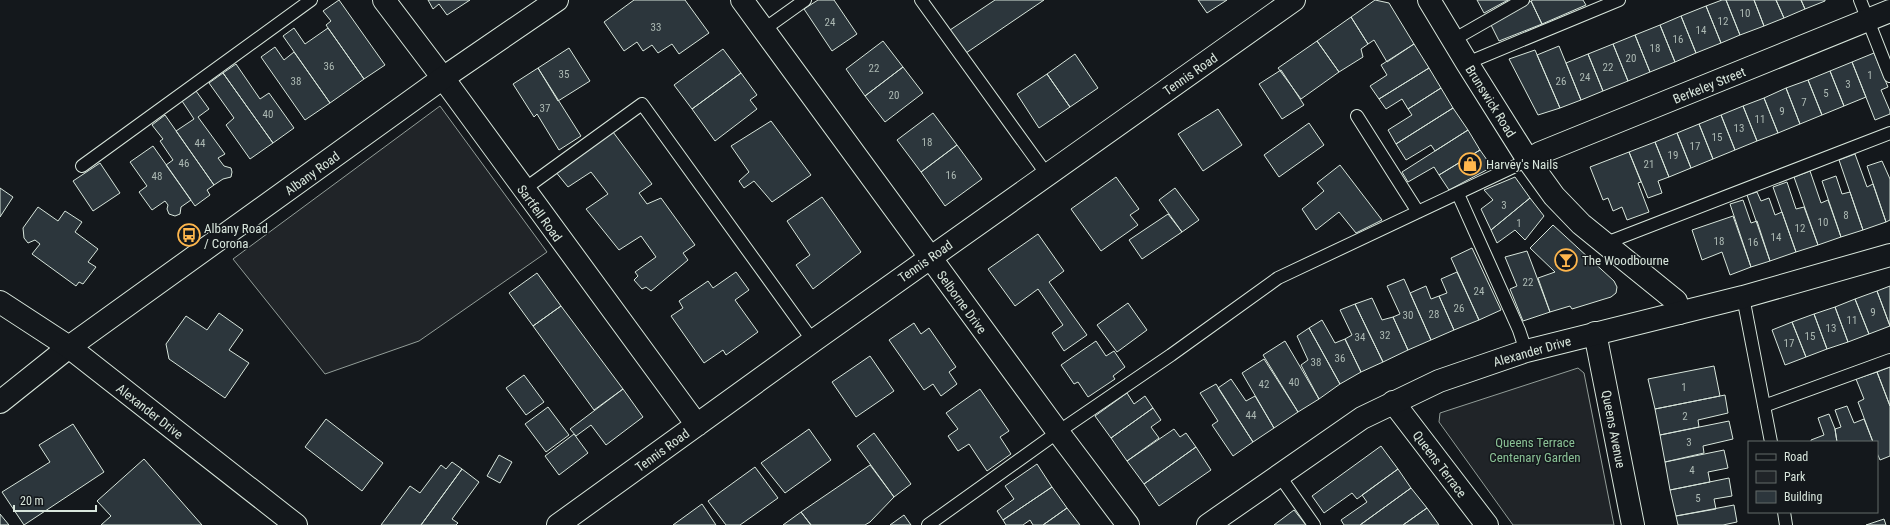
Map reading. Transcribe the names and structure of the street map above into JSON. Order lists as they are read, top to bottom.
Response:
{
  "streets": {
    "street": [
      "Tennis Road",
      "Berkeley Street",
      "Brunswick Road",
      "Albany Road",
      "Sartfell Road",
      "Selborne Drive",
      "Alexander Drive",
      "Queens Avenue",
      "Queens Terrace"
    ]
  },
  "crossings": [
    ["Tennis Road", "Sartfell Road"],
    ["Tennis Road", "Selborne Drive"],
    ["Berkeley Street", "Brunswick Road"],
    ["Brunswick Road", "Alexander Drive"],
    ["Albany Road", "Sartfell Road"],
    ["Albany Road", "Alexander Drive"],
    ["Alexander Drive", "Queens Avenue"],
    ["Alexander Drive", "Queens Terrace"]
  ],
  "parks": ["Queens Terrace Centenary Garden"],
  "places": {
    "shop": ["Harvey's Nails"],
    "bus stop": ["Albany Road / Corona"],
    "bar": ["The Woodbourne"]
  },
  "house_numbers": [
    "10",
    "12",
    "24",
    "33",
    "14",
    "16",
    "18",
    "20",
    "36",
    "22",
    "22",
    "35",
    "1",
    "24",
    "38",
    "26",
    "3",
    "5",
    "20",
    "7",
    "37",
    "9",
    "40",
    "11",
    "13",
    "15",
    "18",
    "44",
    "17",
    "19",
    "46",
    "21",
    "16",
    "48",
    "3",
    "8",
    "10",
    "1",
    "12",
    "14",
    "18",
    "16",
    "22",
    "24",
    "26",
    "9",
    "28",
    "30",
    "11",
    "13",
    "32",
    "15",
    "34",
    "17",
    "36",
    "38",
    "40",
    "42",
    "1",
    "44",
    "2",
    "3",
    "4",
    "5"
  ],
  "legend": ["Road", "Park", "Building"],
  "scale_bar": "20 m"
}
